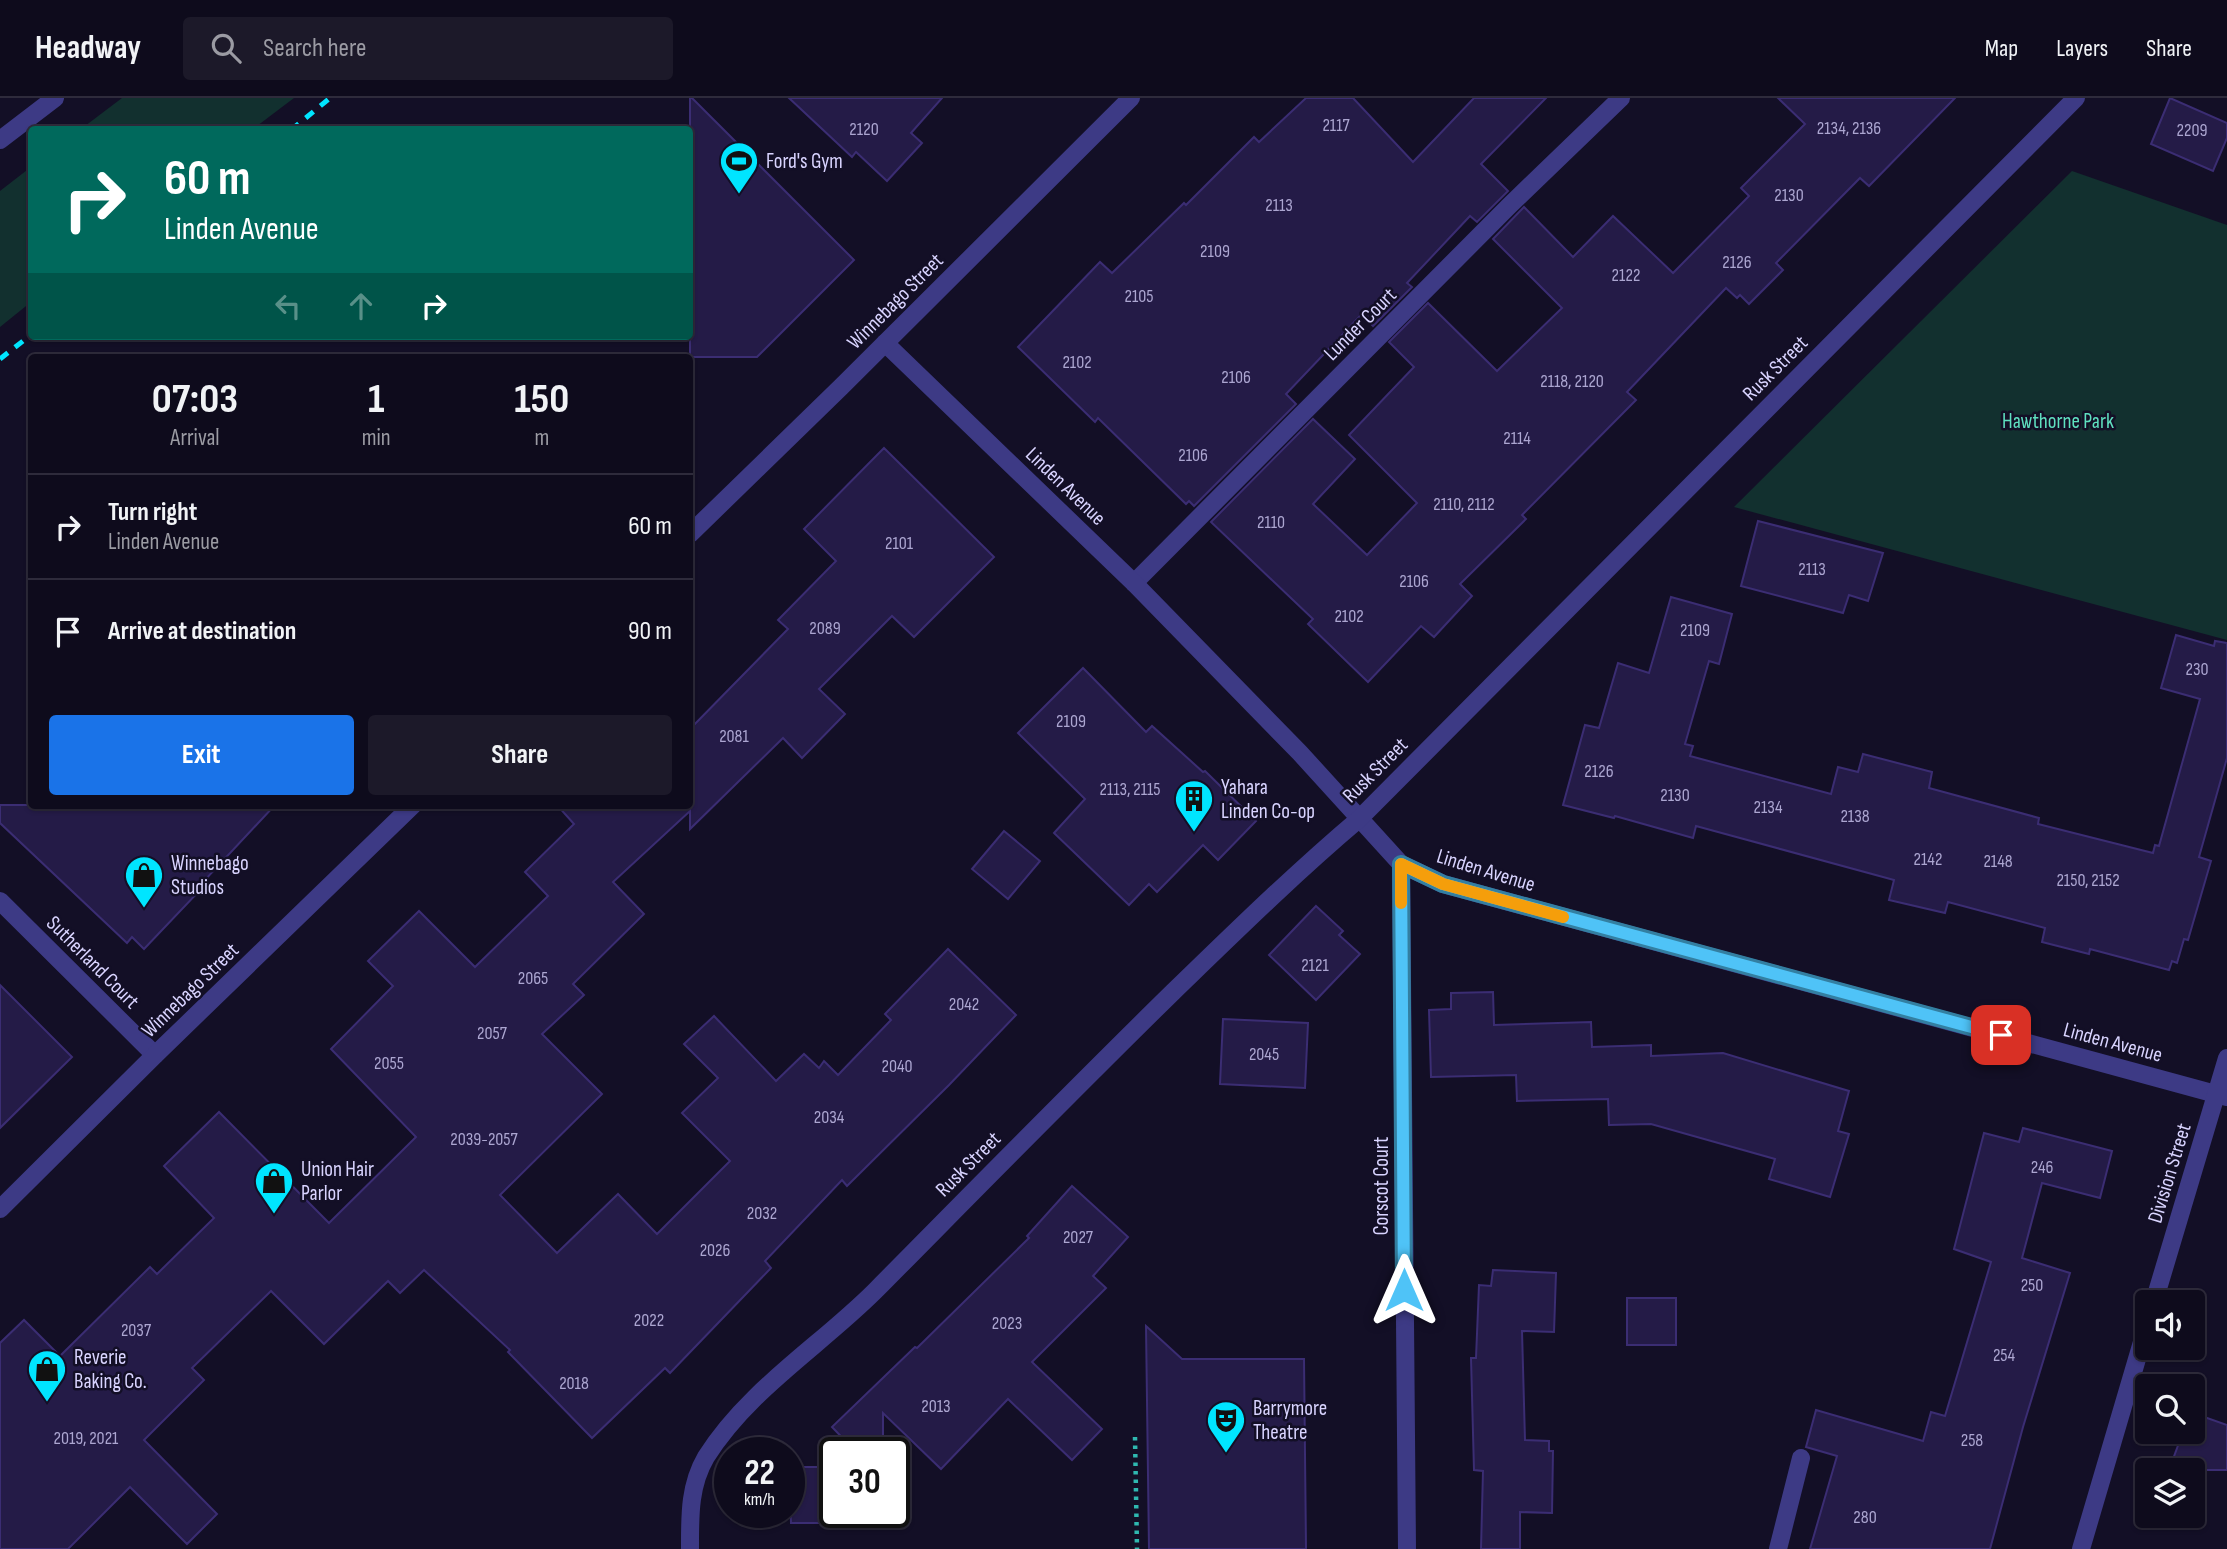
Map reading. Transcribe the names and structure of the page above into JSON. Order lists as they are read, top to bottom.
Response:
{
  "streets": {
    "street": [
      "Winnebago Street",
      "Lunder Court",
      "Rusk Street",
      "Linden Avenue",
      "Sutherland Court",
      "Division Street",
      "Corscot Court"
    ]
  },
  "crossings": [
    ["Winnebago Street", "Linden Avenue"],
    ["Winnebago Street", "Sutherland Court"],
    ["Lunder Court", "Linden Avenue"],
    ["Rusk Street", "Linden Avenue"],
    ["Linden Avenue", "Division Street"],
    ["Linden Avenue", "Corscot Court"]
  ],
  "parks": ["Hawthorne Park"],
  "places": {
    "sports": ["Ford's Gym"],
    "building": ["Yahara Linden Co-op"],
    "shop": ["Winnebago Studios", "Union Hair Parlor", "Reverie Baking Co."],
    "theatre": ["Barrymore Theatre"]
  },
  "house_numbers": [
    "2117",
    "2134, 2136",
    "2120",
    "2209",
    "2130",
    "2113",
    "2109",
    "2126",
    "2122",
    "2105",
    "2102",
    "2106",
    "2118, 2120",
    "2114",
    "2106",
    "2110, 2112",
    "2110",
    "2101",
    "2113",
    "2106",
    "2102",
    "2089",
    "2109",
    "230",
    "2109",
    "2081",
    "2126",
    "2113, 2115",
    "2130",
    "2134",
    "2138",
    "2142",
    "2148",
    "2150, 2152",
    "2121",
    "2065",
    "2042",
    "2057",
    "2045",
    "2055",
    "2040",
    "2034",
    "2039-2057",
    "246",
    "2032",
    "2027",
    "2026",
    "250",
    "2022",
    "2023",
    "2037",
    "254",
    "2018",
    "2013",
    "2019, 2021",
    "258",
    "280"
  ],
  "page": {
    "header": "Headway",
    "search": "Search here",
    "nav": ["Map", "Layers", "Share"],
    "turn": ["60 m", "Linden Avenue"],
    "eta": [
      "07:03",
      "Arrival",
      "1",
      "min",
      "150",
      "m"
    ],
    "list": [
      {
        "name": "Turn right",
        "note": "Linden Avenue",
        "value": "60 m"
      },
      {
        "name": "Arrive at destination",
        "value": "90 m"
      }
    ],
    "buttons": ["Exit", "Share"],
    "speed": "22 km/h",
    "limit": "30"
  }
}
